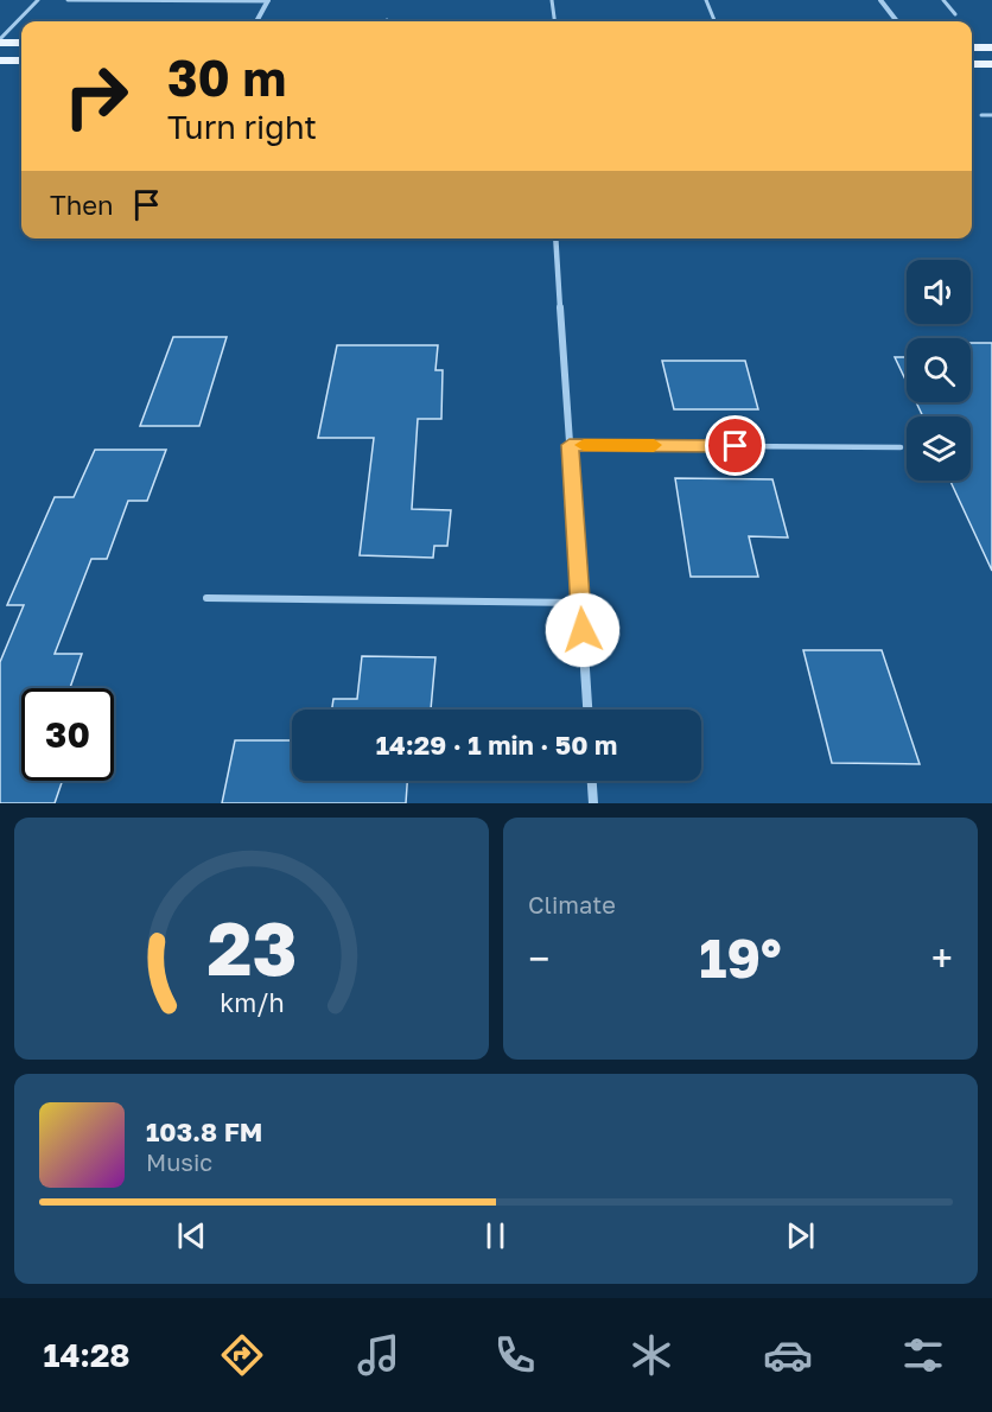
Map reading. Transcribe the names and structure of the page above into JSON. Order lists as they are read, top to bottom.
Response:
{
  "page": {
    "turn": ["30 m", "Turn right"],
    "then": "Then",
    "limit": "30",
    "trip": "14:29 · 1 min · 50 m",
    "tile": "Climate",
    "heat": ["−", "19°", "+"],
    "song": ["103.8 FM", "Music"],
    "tabs": "14:28",
    "gauge": ["23", "km/h"]
  }
}
